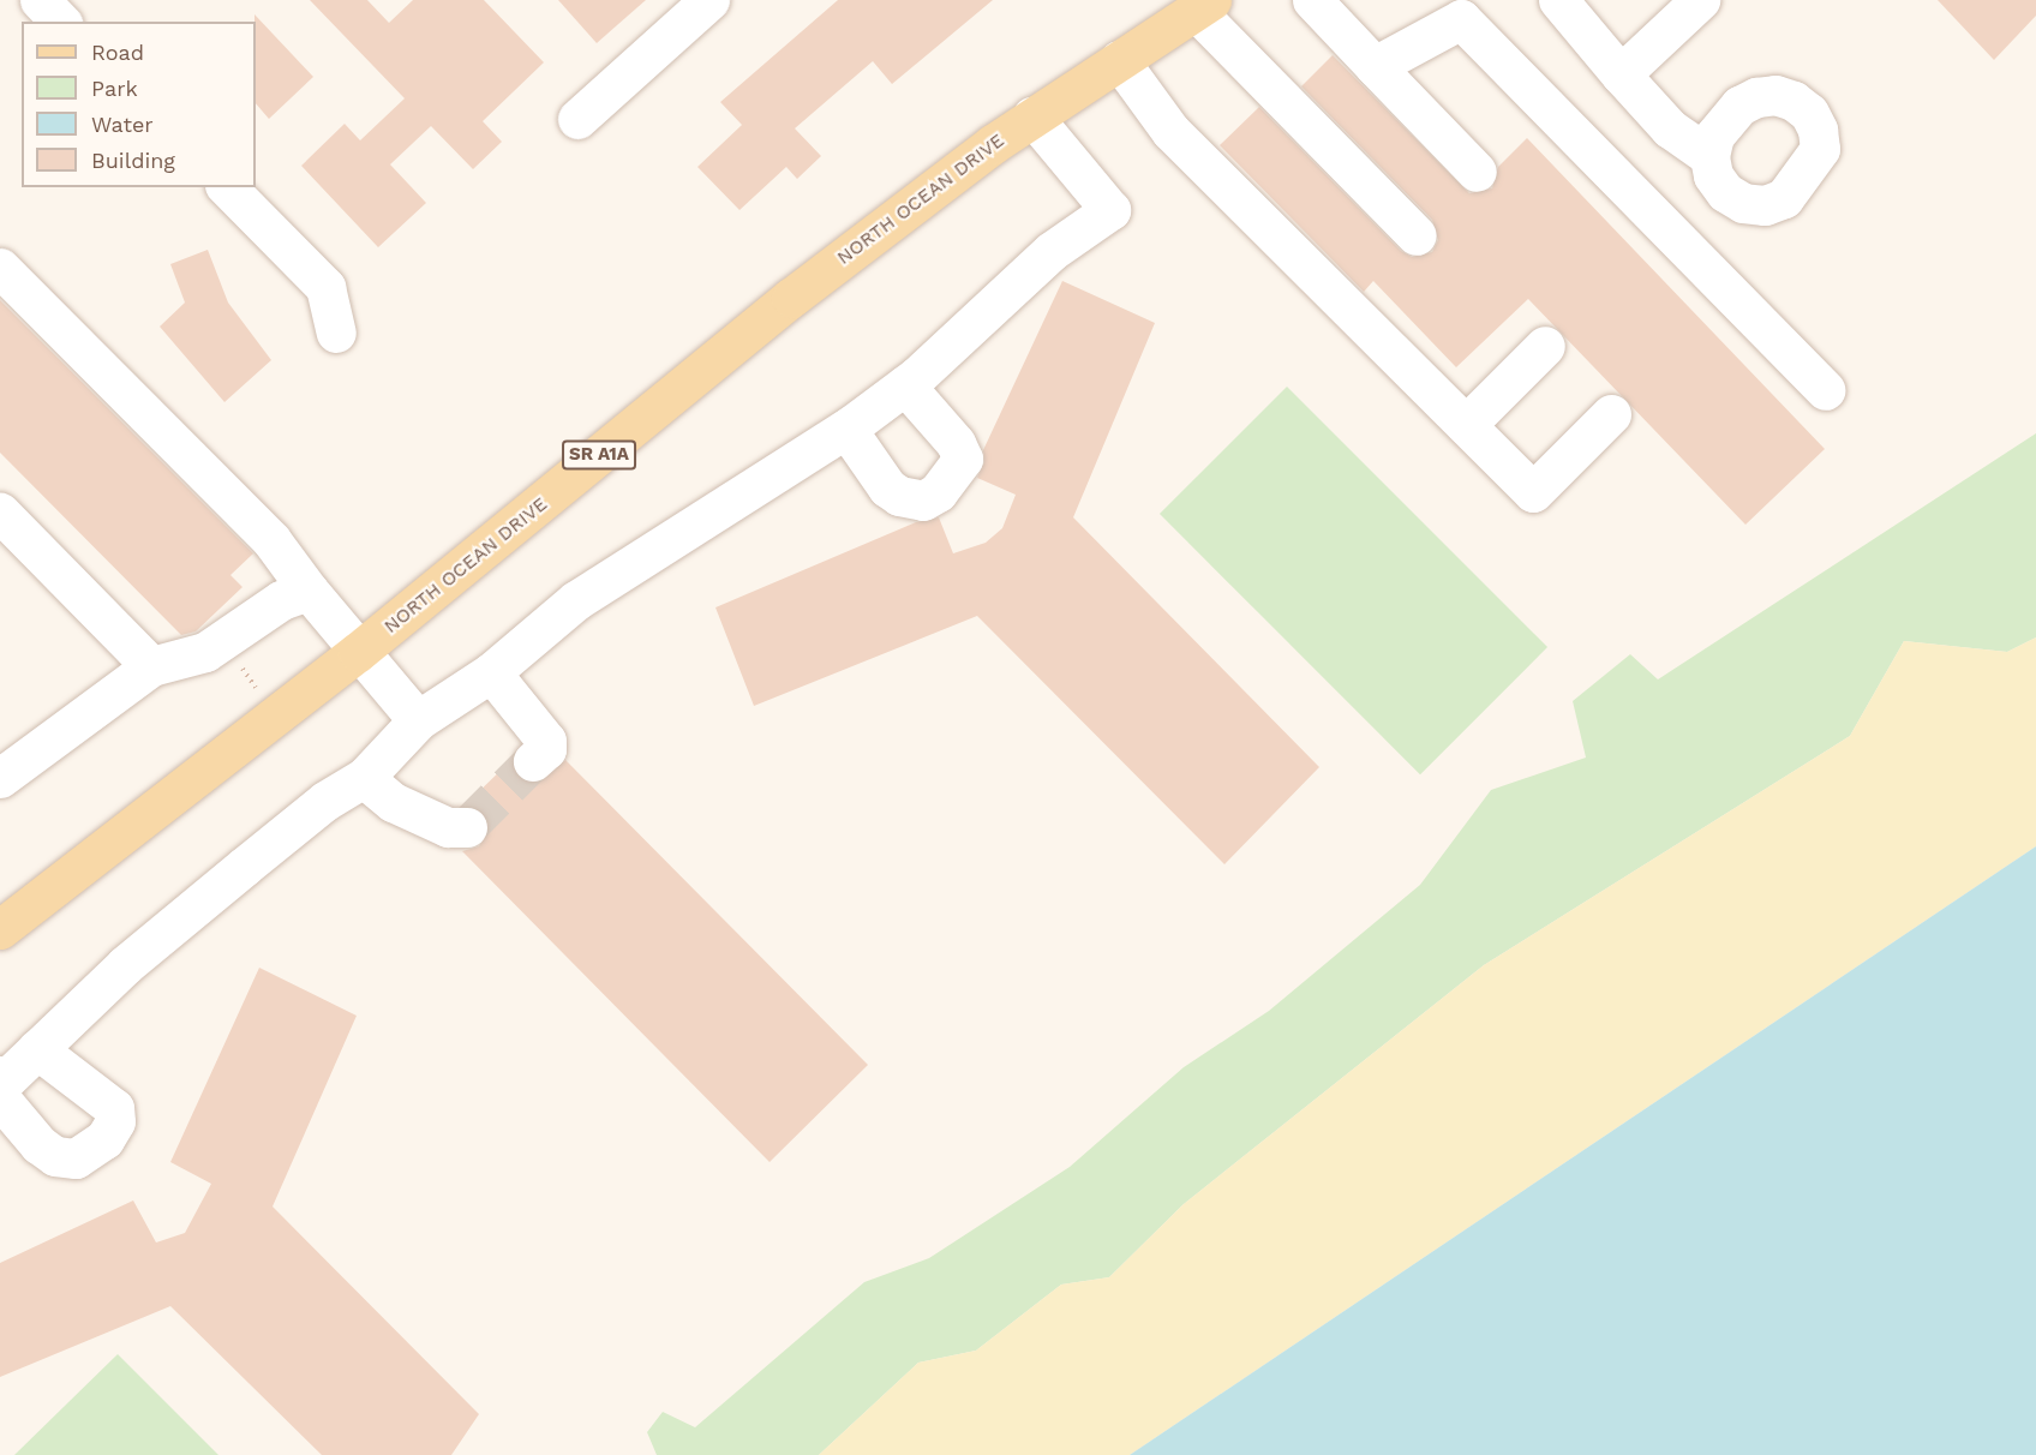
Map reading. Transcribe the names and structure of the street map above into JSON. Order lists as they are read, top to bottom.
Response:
{
  "streets": {
    "main road": ["NORTH OCEAN DRIVE", "SR A1A"]
  },
  "legend": [
    "Road",
    "Park",
    "Water",
    "Building"
  ]
}
